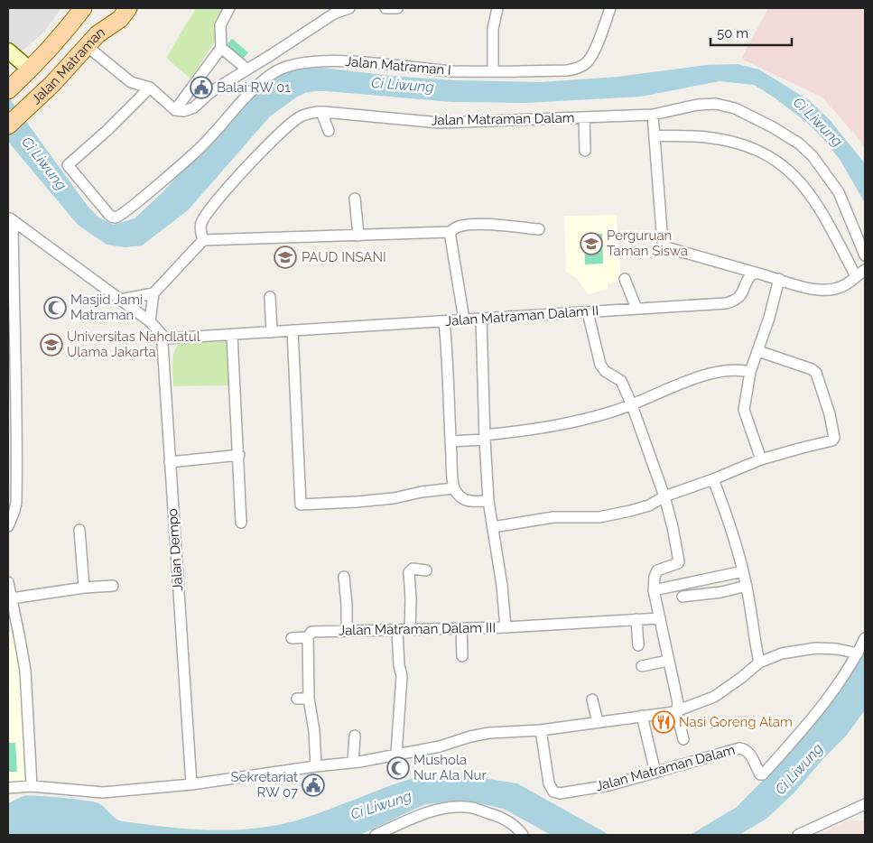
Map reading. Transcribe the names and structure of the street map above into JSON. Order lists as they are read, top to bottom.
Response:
{
  "streets": {
    "main road": ["Jalan Matraman"],
    "street": [
      "Jalan Matraman I",
      "Jalan Matraman Dalam",
      "Jalan Matraman Dalam II",
      "Jalan Dempo",
      "Jalan Matraman Dalam III"
    ]
  },
  "crossings": [
    ["Jalan Matraman Dalam II", "Jalan Dempo"]
  ],
  "water": ["Ci Liwung"],
  "places": {
    "public building": ["Balai RW 01", "Sekretariat RW 07"],
    "school or university": ["Perguruan Taman Siswa", "PAUD INSANI", "Universitas Nahdlatul Ulama Jakarta"],
    "mosque": ["Masjid Jami Matraman", "Mushola Nur Ala Nur"],
    "restaurant": ["Nasi Goreng Atam"]
  },
  "scale_bar": "50 m"
}
